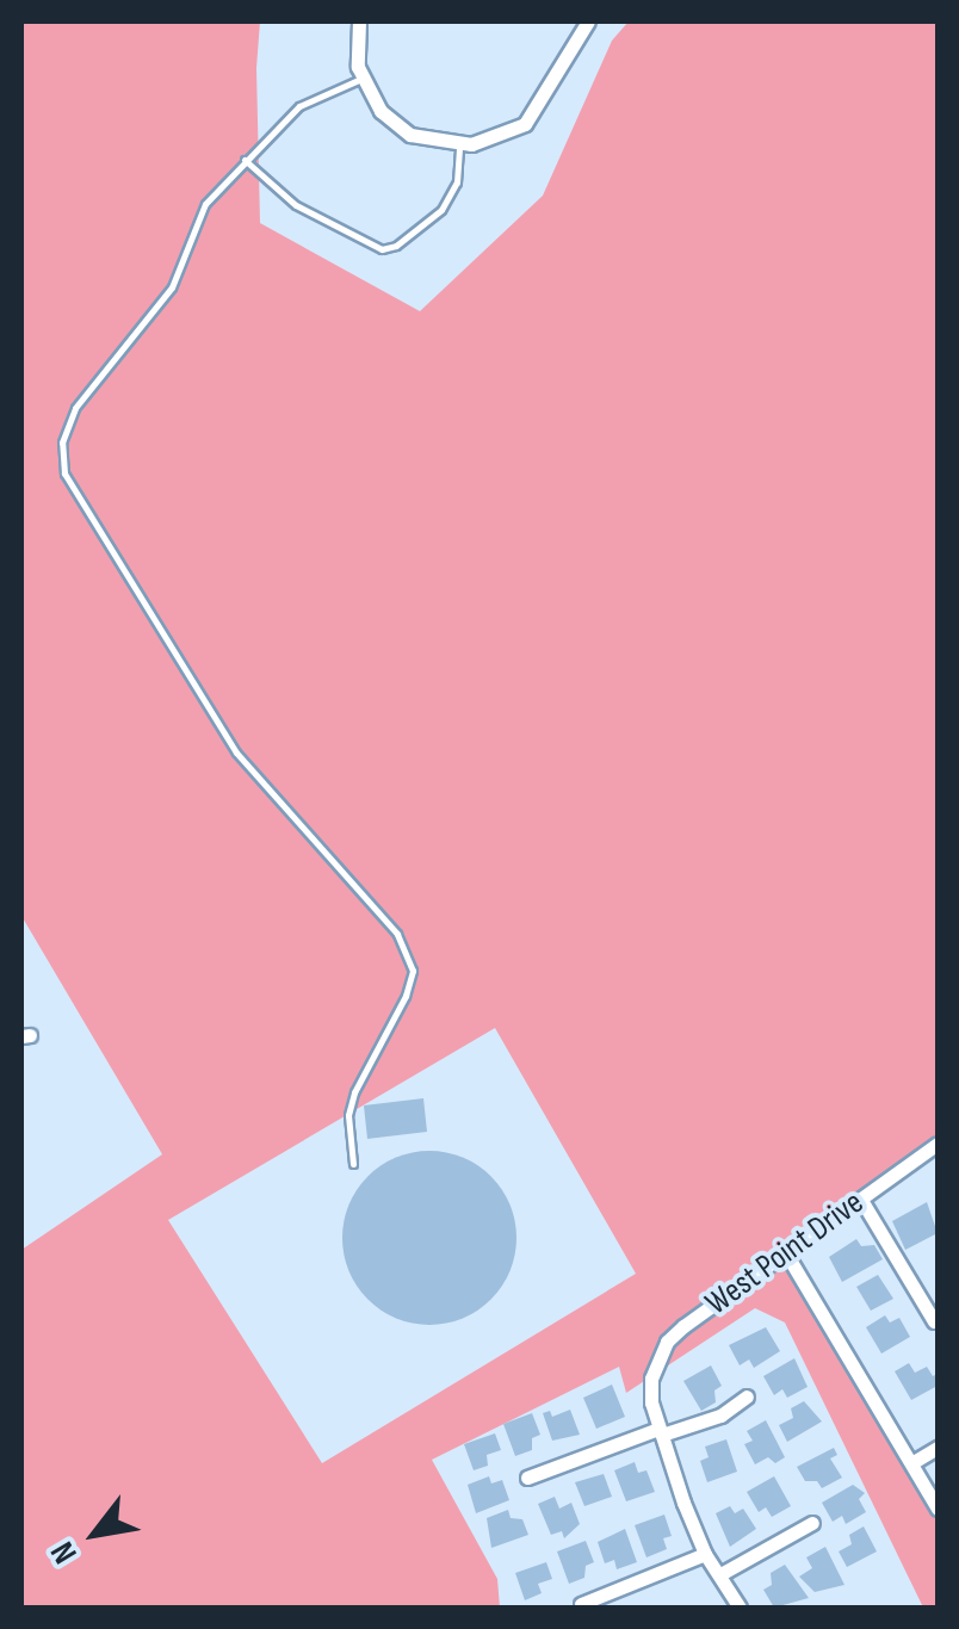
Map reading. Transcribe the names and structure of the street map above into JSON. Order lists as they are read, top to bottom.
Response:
{
  "streets": {
    "street": ["West Point Drive"]
  },
  "north": "bottom left"
}
